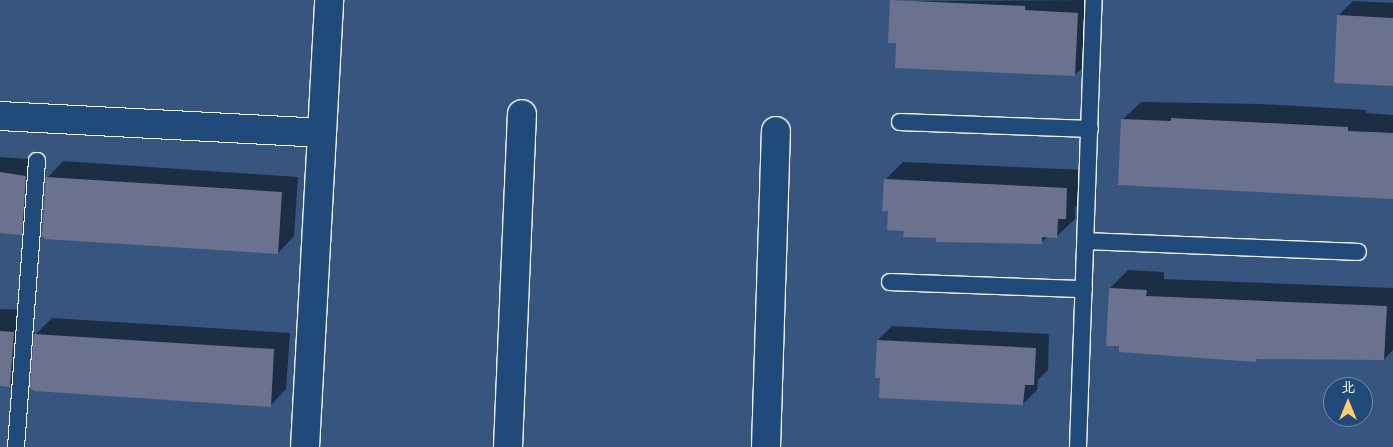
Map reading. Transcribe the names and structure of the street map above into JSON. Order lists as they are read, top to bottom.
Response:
{
  "north": "top"
}
